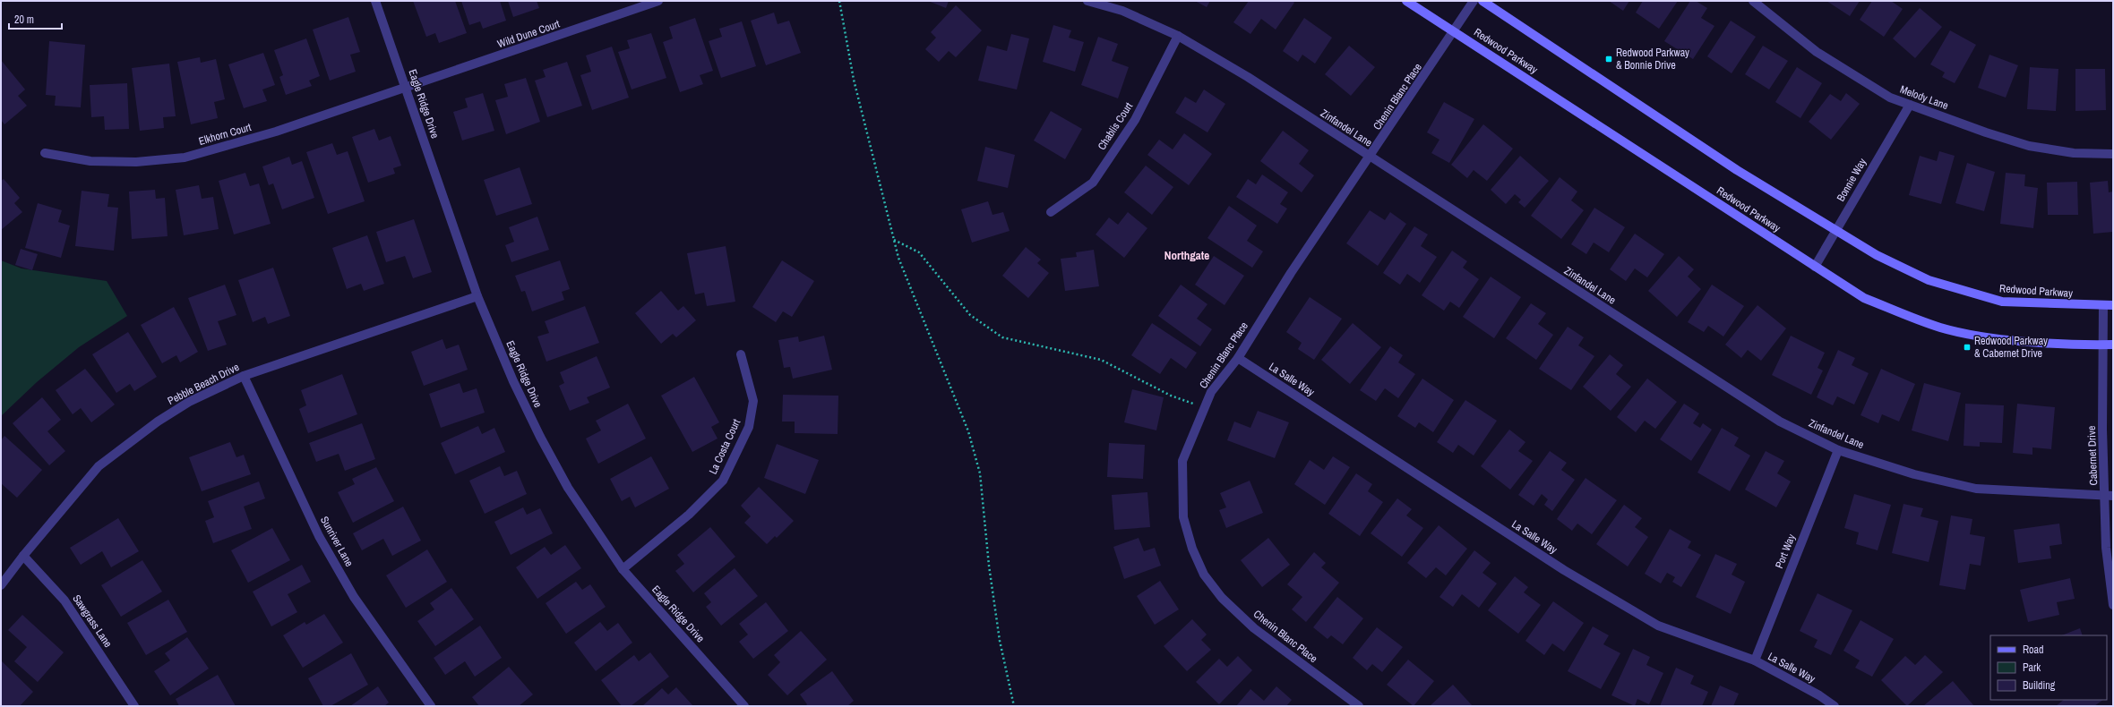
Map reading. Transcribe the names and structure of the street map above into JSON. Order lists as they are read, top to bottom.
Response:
{
  "streets": {
    "main road": ["Redwood Parkway"],
    "street": [
      "Wild Dune Court",
      "Chenin Blanc Place",
      "Melody Lane",
      "Eagle Ridge Drive",
      "Chablis Court",
      "Zinfandel Lane",
      "Elkhorn Court",
      "Bonnie Way",
      "La Salle Way",
      "Pebble Beach Drive",
      "La Costa Court",
      "Cabernet Drive",
      "Sunriver Lane",
      "Port Way",
      "Sawgrass Lane"
    ]
  },
  "crossings": [
    ["Wild Dune Court", "Eagle Ridge Drive"],
    ["Wild Dune Court", "Elkhorn Court"],
    ["Redwood Parkway", "Chenin Blanc Place"],
    ["Redwood Parkway", "Bonnie Way"],
    ["Redwood Parkway", "Cabernet Drive"],
    ["Chenin Blanc Place", "Zinfandel Lane"],
    ["Chenin Blanc Place", "La Salle Way"],
    ["Melody Lane", "Bonnie Way"],
    ["Eagle Ridge Drive", "Elkhorn Court"],
    ["Eagle Ridge Drive", "Pebble Beach Drive"],
    ["Eagle Ridge Drive", "La Costa Court"],
    ["Chablis Court", "Zinfandel Lane"],
    ["Zinfandel Lane", "Cabernet Drive"],
    ["Zinfandel Lane", "Port Way"],
    ["La Salle Way", "Port Way"],
    ["Pebble Beach Drive", "Sunriver Lane"],
    ["Pebble Beach Drive", "Sawgrass Lane"]
  ],
  "districts": ["Northgate"],
  "places": {
    "transit": ["Redwood Parkway & Bonnie Drive", "Redwood Parkway & Cabernet Drive"]
  },
  "legend": ["Road", "Park", "Building"],
  "scale_bar": "20 m"
}
